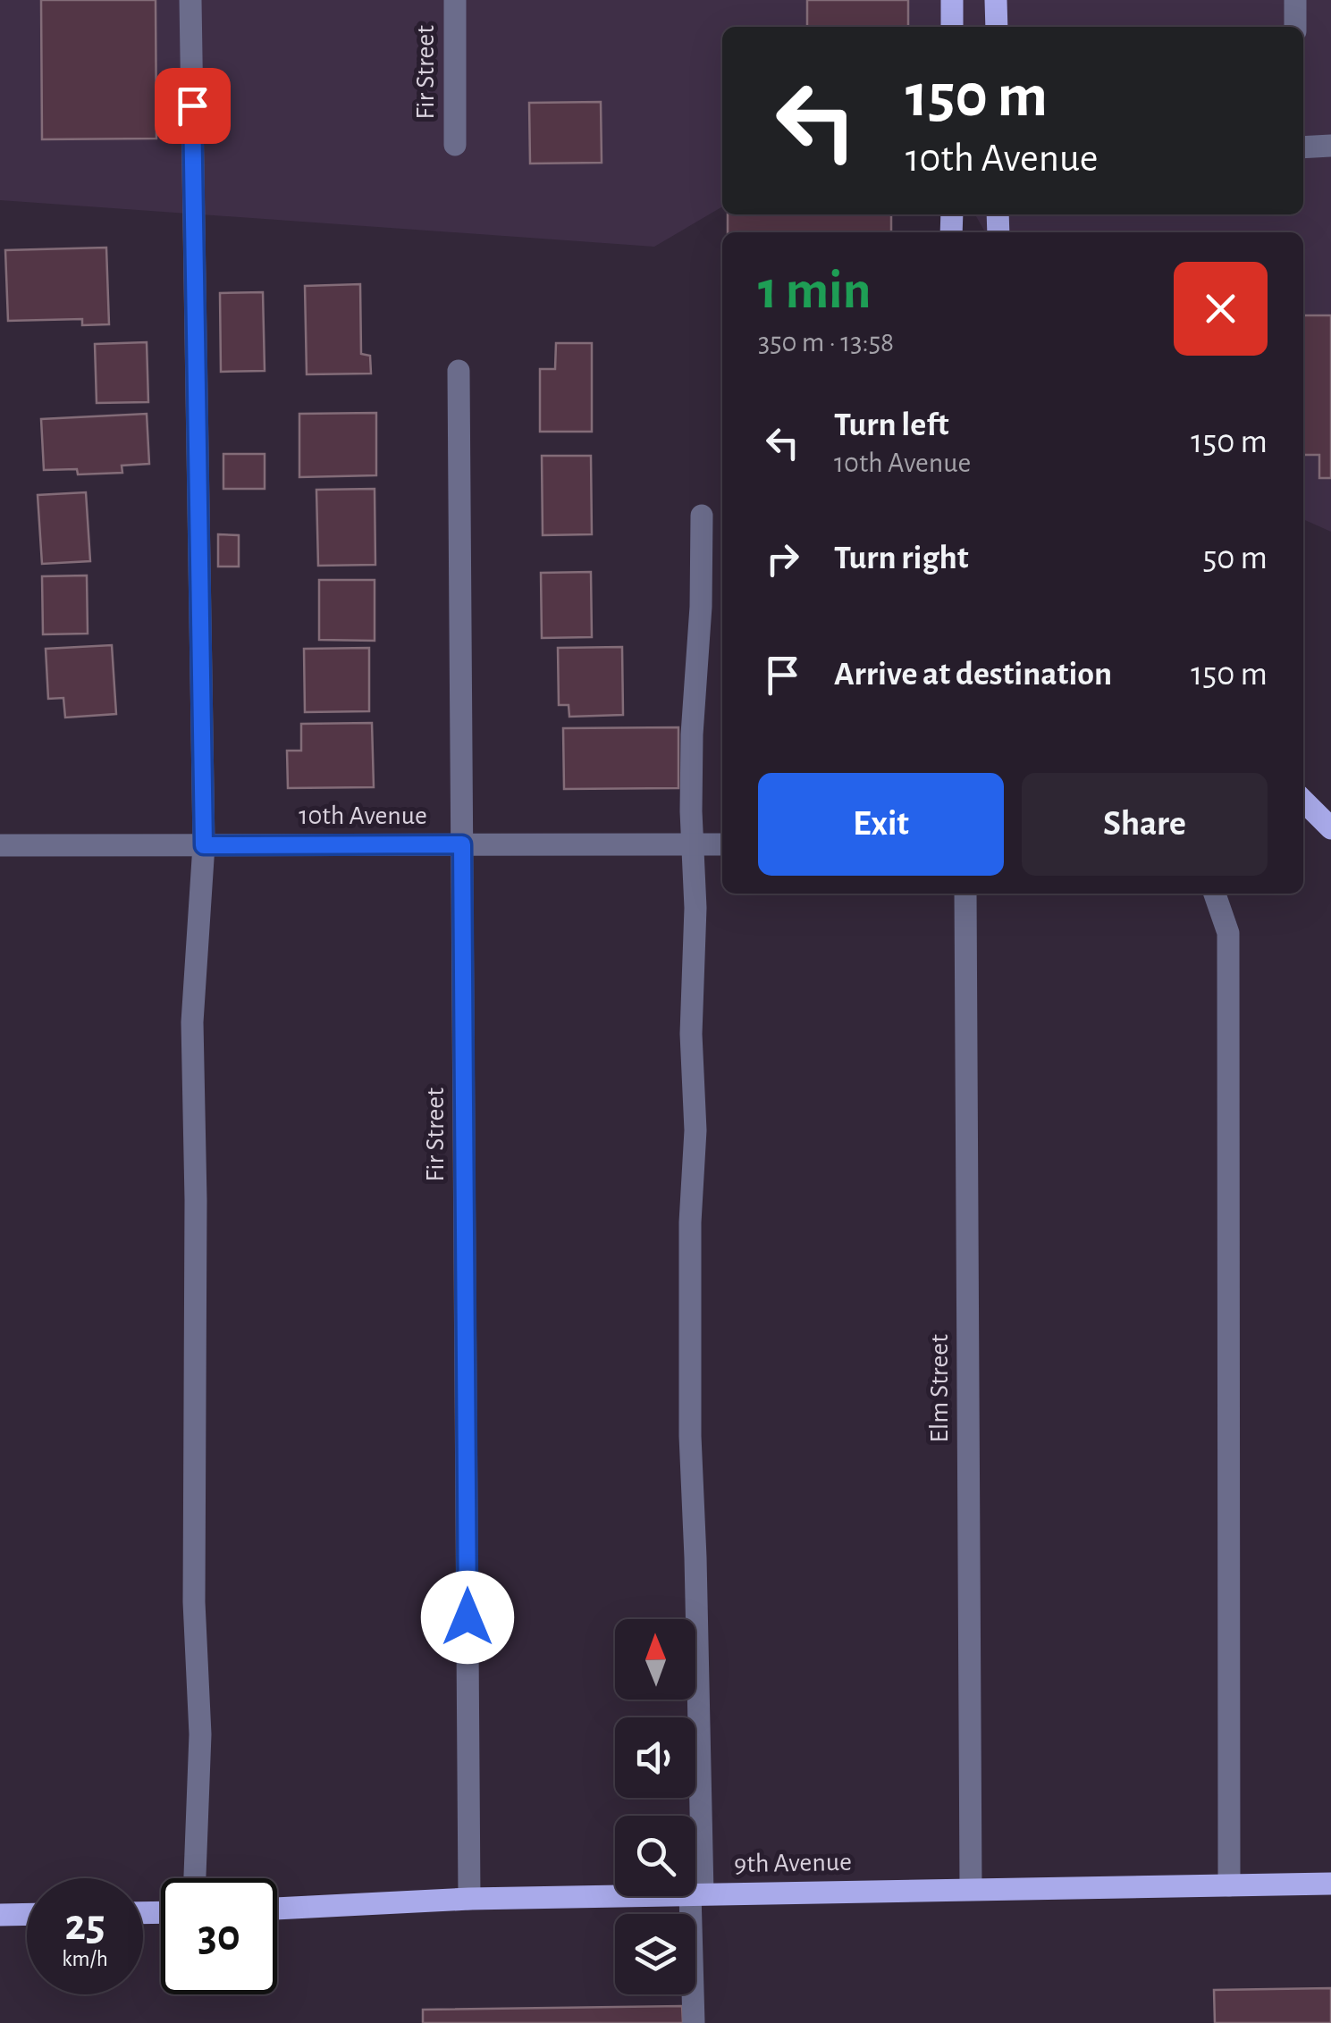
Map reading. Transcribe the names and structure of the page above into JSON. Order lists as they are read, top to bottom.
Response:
{
  "streets": {
    "main road": ["9th Avenue"],
    "street": ["Fir Street", "10th Avenue", "Elm Street"]
  },
  "crossings": [
    ["Fir Street", "10th Avenue"],
    ["Fir Street", "9th Avenue"],
    ["Elm Street", "9th Avenue"]
  ],
  "north": "top",
  "page": {
    "turn": ["150 m", "10th Avenue"],
    "heading": ["1 min", "350 m · 13:58"],
    "list": [
      {
        "name": "Turn left",
        "note": "10th Avenue",
        "value": "150 m"
      },
      {
        "name": "Turn right",
        "value": "50 m"
      },
      {
        "name": "Arrive at destination",
        "value": "150 m"
      }
    ],
    "buttons": ["Exit", "Share"],
    "speed": "25 km/h",
    "limit": "30"
  }
}
